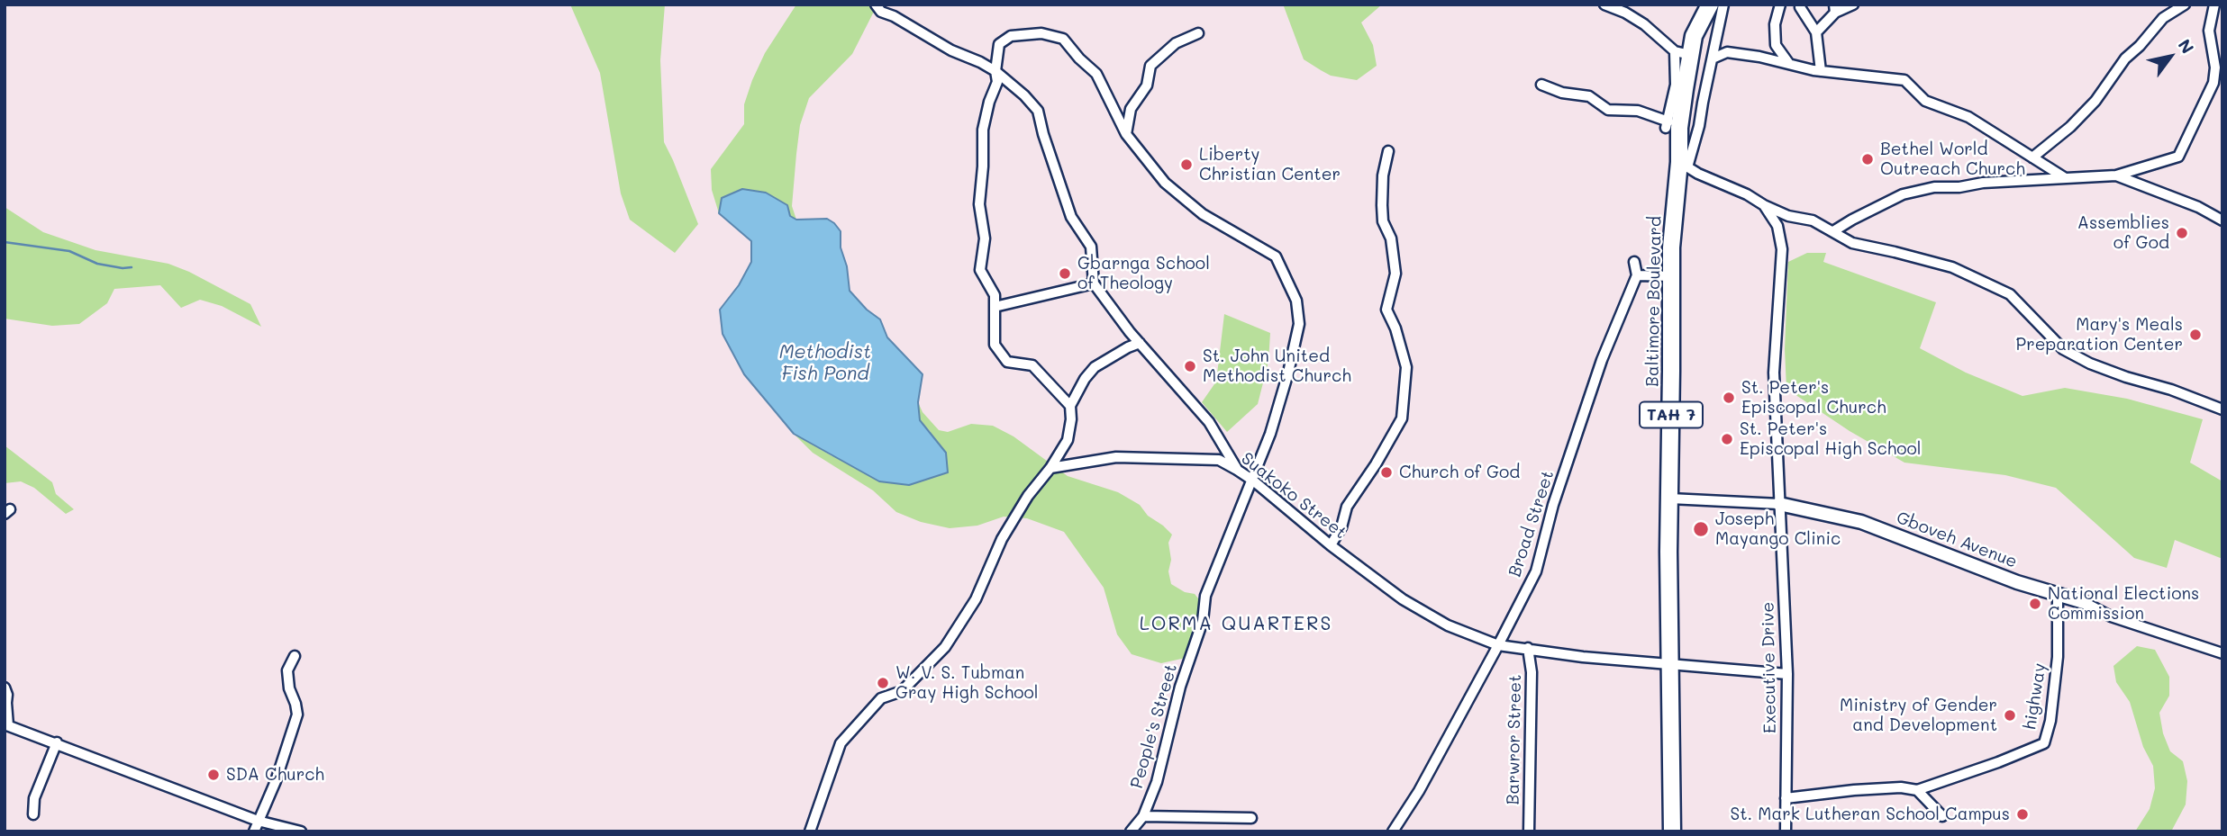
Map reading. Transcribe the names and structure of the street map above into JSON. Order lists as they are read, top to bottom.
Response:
{
  "streets": {
    "highway": ["Baltimore Boulevard", "TAH 7"],
    "main road": ["Gboveh Avenue"],
    "street": [
      "Suakoko Street",
      "Broad Street",
      "Executive Drive",
      "highway",
      "People's Street",
      "Barwror Street"
    ]
  },
  "crossings": [
    ["Baltimore Boulevard", "Suakoko Street"],
    ["Baltimore Boulevard", "Gboveh Avenue"],
    ["Suakoko Street", "Broad Street"],
    ["Suakoko Street", "Executive Drive"],
    ["Suakoko Street", "People's Street"],
    ["Suakoko Street", "Barwror Street"],
    ["Gboveh Avenue", "Executive Drive"],
    ["Gboveh Avenue", "highway"],
    ["Executive Drive", "highway"]
  ],
  "districts": ["LORMA QUARTERS"],
  "water": ["Methodist Fish Pond"],
  "places": [
    "Bethel World Outreach Church",
    "Liberty Christian Center",
    "Assemblies of God",
    "Gbarnga School of Theology",
    "Mary's Meals Preparation Center",
    "St. John United Methodist Church",
    "St. Peter's Episcopal Church",
    "St. Peter's Episcopal High School",
    "Church of God",
    "Joseph Mayango Clinic",
    "National Elections Commission",
    "W. V. S. Tubman Gray High School",
    "Ministry of Gender and Development",
    "SDA Church",
    "St. Mark Lutheran School Campus"
  ],
  "north": "top right"
}
